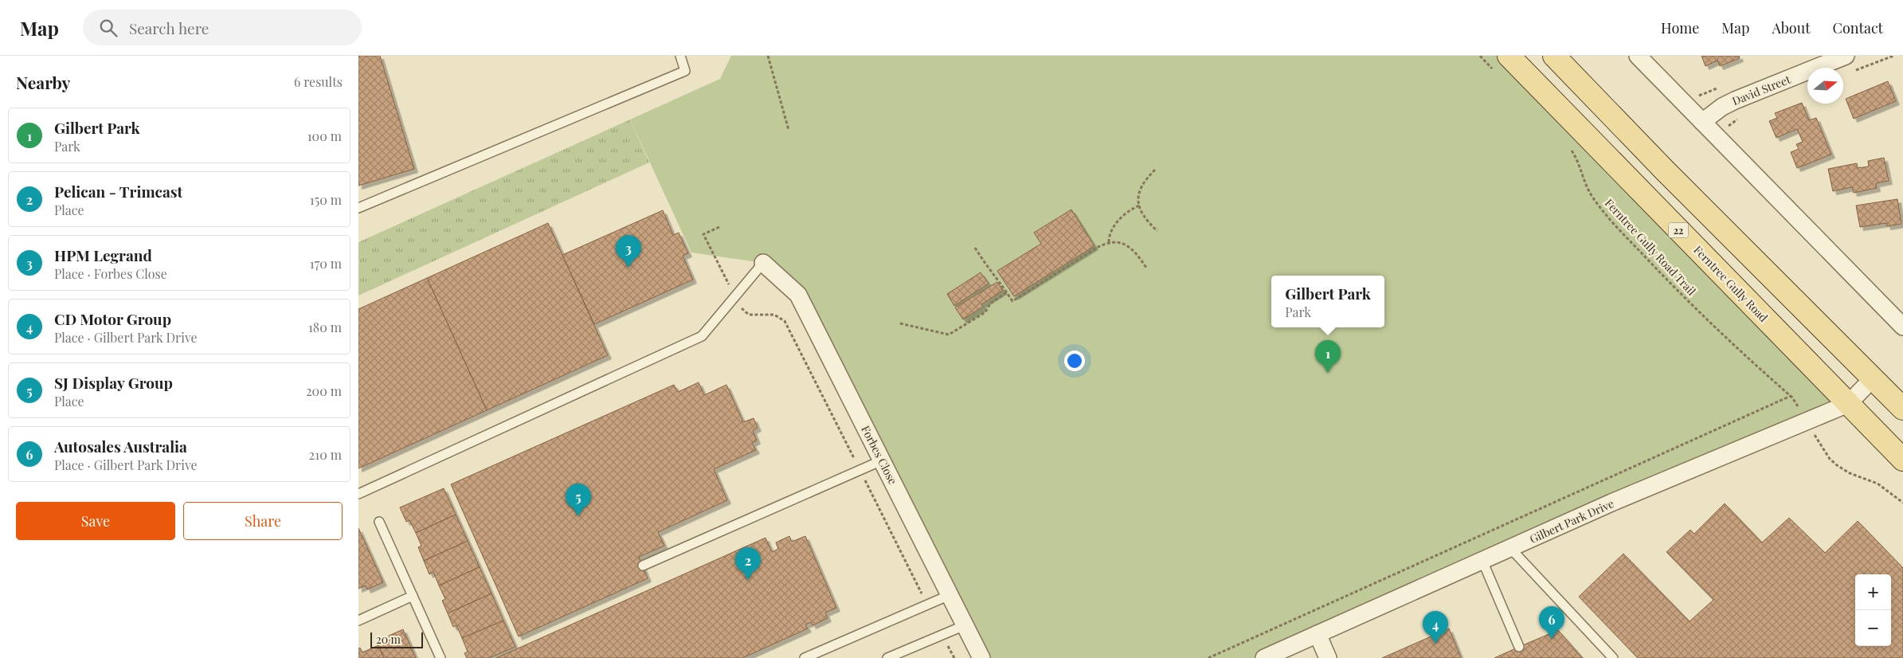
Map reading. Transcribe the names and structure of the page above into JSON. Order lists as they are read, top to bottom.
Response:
{
  "streets": {
    "main road": ["22", "Ferntree Gully Road"],
    "street": ["David Street", "Forbes Close", "Gilbert Park Drive"],
    "path": ["Ferntree Gully Road Trail"]
  },
  "crossings": [
    ["Ferntree Gully Road", "Gilbert Park Drive"]
  ],
  "scale_bar": "20 m",
  "north": "right",
  "page": {
    "header": "Map",
    "search": "Search here",
    "nav": [
      "Home",
      "Map",
      "About",
      "Contact"
    ],
    "heading": ["Nearby", "6 results"],
    "list": [
      {
        "mark": "1",
        "name": "Gilbert Park",
        "note": "Park",
        "value": "100 m"
      },
      {
        "mark": "2",
        "name": "Pelican - Trimcast",
        "note": "Place",
        "value": "150 m"
      },
      {
        "mark": "3",
        "name": "HPM Legrand",
        "note": "Place · Forbes Close",
        "value": "170 m"
      },
      {
        "mark": "4",
        "name": "CD Motor Group",
        "note": "Place · Gilbert Park Drive",
        "value": "180 m"
      },
      {
        "mark": "5",
        "name": "SJ Display Group",
        "note": "Place",
        "value": "200 m"
      },
      {
        "mark": "6",
        "name": "Autosales Australia",
        "note": "Place · Gilbert Park Drive",
        "value": "210 m"
      }
    ],
    "pins": [
      "3",
      "1",
      "5",
      "2",
      "6",
      "4"
    ],
    "popup": ["Gilbert Park", "Park"],
    "buttons": ["Save", "Share"],
    "map_buttons": ["+", "−"],
    "scale": "20 m"
  }
}
